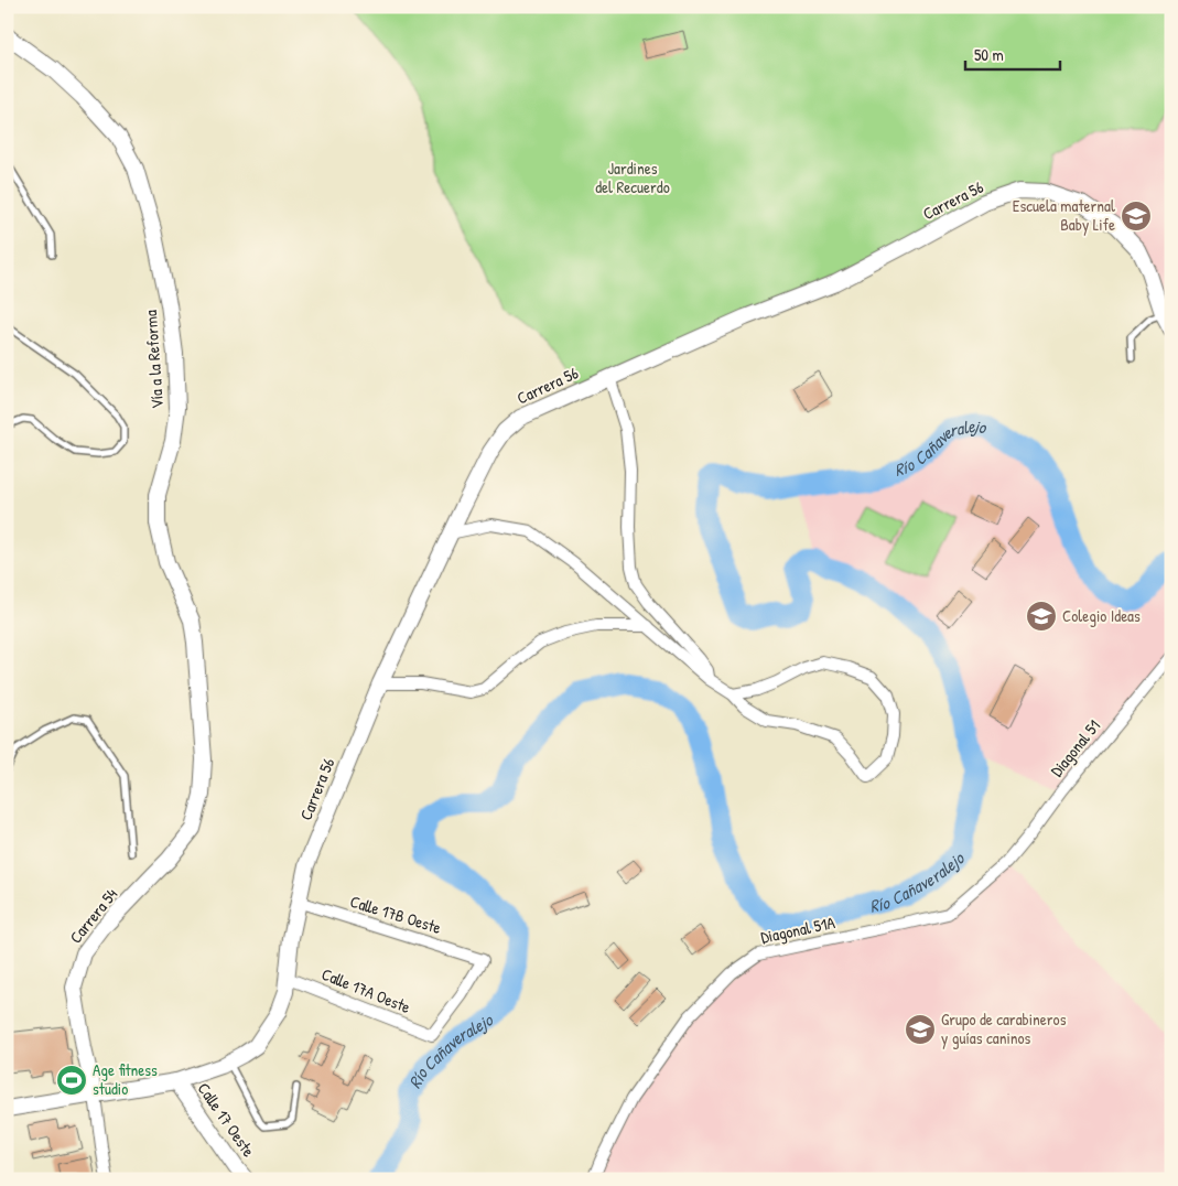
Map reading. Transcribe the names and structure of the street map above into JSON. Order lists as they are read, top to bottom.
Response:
{
  "streets": {
    "street": [
      "Carrera 56",
      "Vía a la Reforma",
      "Diagonal 51",
      "Calle 17B Oeste",
      "Carrera 54",
      "Diagonal 51A",
      "Calle 17A Oeste",
      "Calle 17 Oeste"
    ]
  },
  "crossings": [
    ["Carrera 56", "Calle 17B Oeste"],
    ["Carrera 56", "Carrera 54"],
    ["Carrera 56", "Calle 17A Oeste"],
    ["Carrera 56", "Calle 17 Oeste"],
    ["Vía a la Reforma", "Carrera 54"],
    ["Diagonal 51", "Diagonal 51A"],
    ["Calle 17B Oeste", "Calle 17A Oeste"]
  ],
  "water": ["Río Cañaveralejo"],
  "parks": ["Jardines del Recuerdo"],
  "places": {
    "school or university": ["Escuela maternal Baby Life", "Colegio Ideas", "Grupo de carabineros y guías caninos"],
    "sports": ["Age fitness studio"]
  },
  "scale_bar": "50 m"
}
